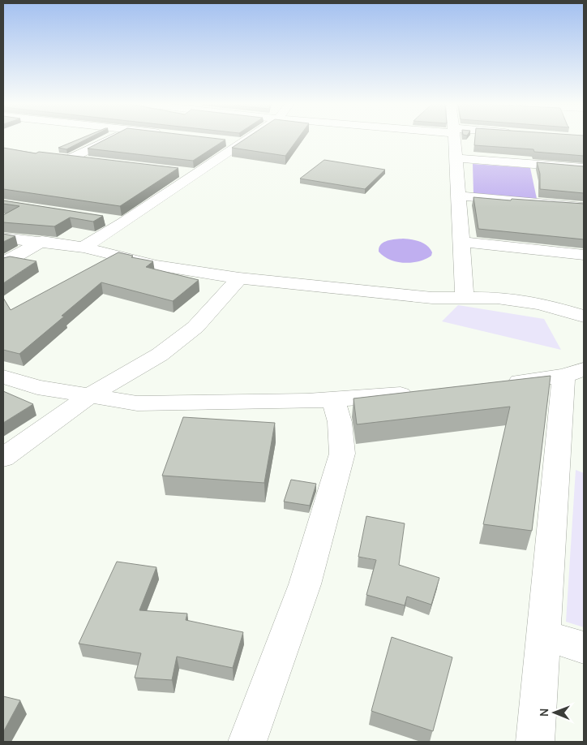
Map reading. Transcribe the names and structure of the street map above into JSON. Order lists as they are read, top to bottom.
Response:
{
  "north": "left"
}
